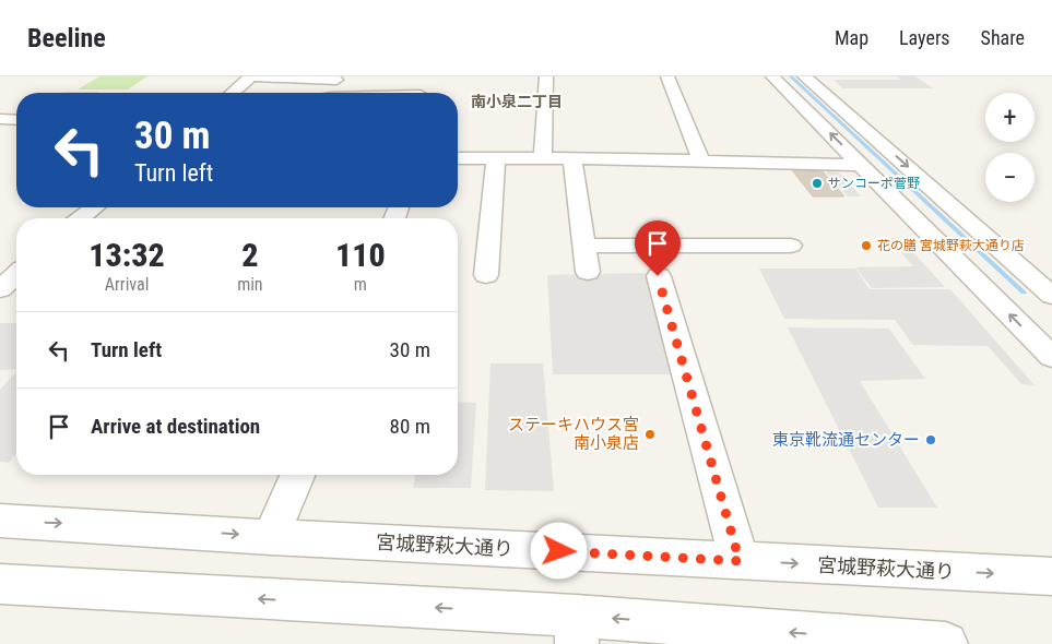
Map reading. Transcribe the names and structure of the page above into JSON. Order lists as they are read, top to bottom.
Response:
{
  "streets": {
    "street": ["宮城野萩大通り"]
  },
  "districts": ["南小泉二丁目"],
  "places": [
    "サンコーポ菅野",
    "花の膳 宮城野萩大通り店",
    "ステーキハウス宮 南小泉店",
    "東京靴流通センター"
  ],
  "page": {
    "header": "Beeline",
    "nav": ["Map", "Layers", "Share"],
    "map_buttons": ["+", "−"],
    "turn": ["30 m", "Turn left"],
    "eta": [
      "13:32",
      "Arrival",
      "2",
      "min",
      "110",
      "m"
    ],
    "list": [
      {
        "name": "Turn left",
        "value": "30 m"
      },
      {
        "name": "Arrive at destination",
        "value": "80 m"
      }
    ]
  }
}
